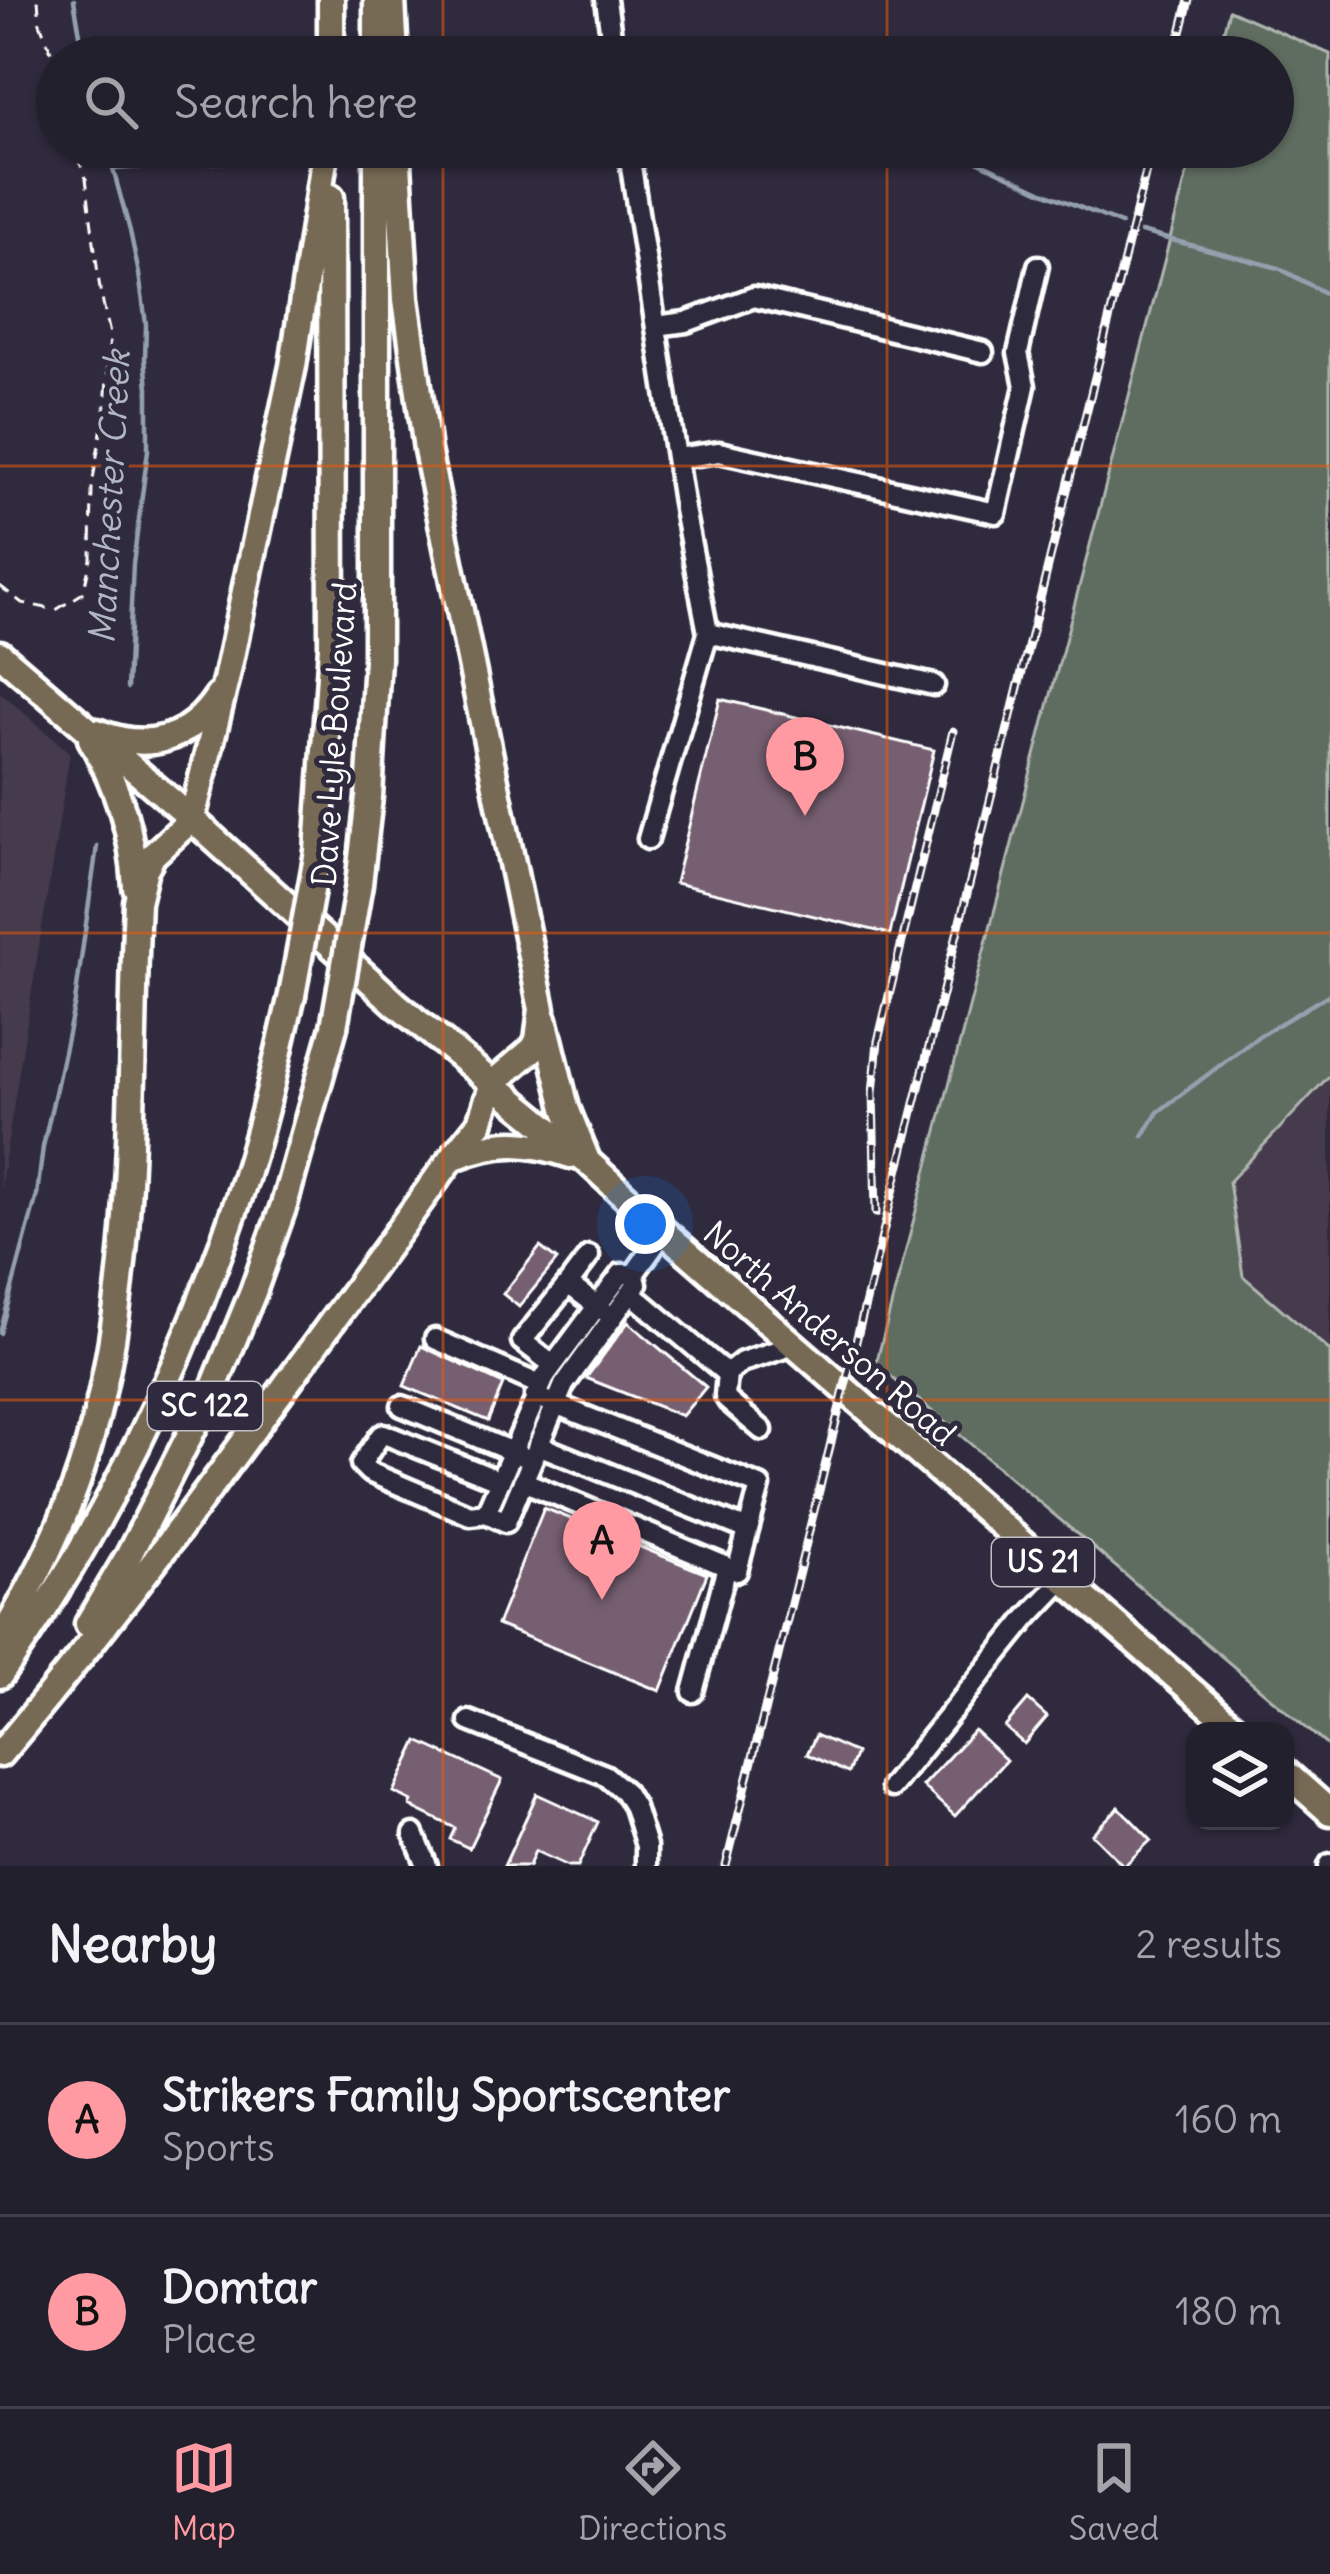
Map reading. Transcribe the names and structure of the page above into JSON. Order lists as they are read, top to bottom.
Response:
{
  "streets": {
    "main road": [
      "Dave Lyle Boulevard",
      "North Anderson Road",
      "SC 122",
      "US 21"
    ]
  },
  "crossings": [
    ["North Anderson Road", "US 21"]
  ],
  "water": ["Manchester Creek"],
  "page": {
    "search": "Search here",
    "pins": ["B", "A"],
    "heading": ["Nearby", "2 results"],
    "list": [
      {
        "mark": "A",
        "name": "Strikers Family Sportscenter",
        "note": "Sports",
        "value": "160 m"
      },
      {
        "mark": "B",
        "name": "Domtar",
        "note": "Place",
        "value": "180 m"
      }
    ],
    "nav": ["Map", "Directions", "Saved"]
  }
}
